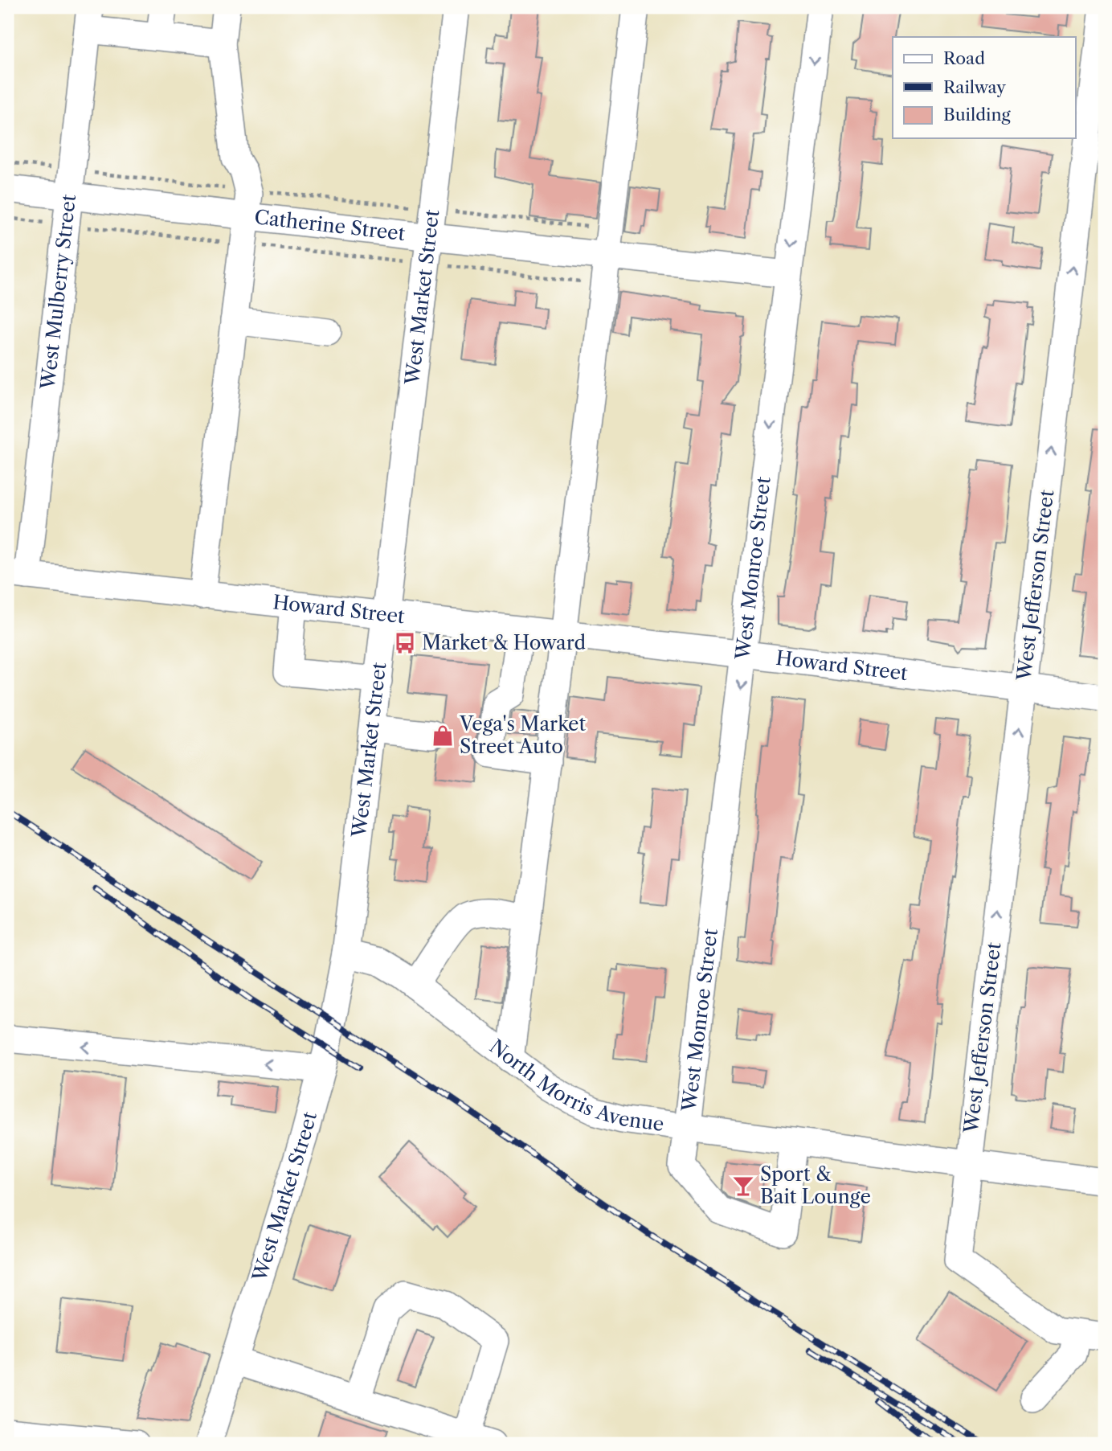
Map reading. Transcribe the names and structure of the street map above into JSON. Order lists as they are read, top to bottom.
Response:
{
  "streets": {
    "street": [
      "Catherine Street",
      "West Mulberry Street",
      "West Market Street",
      "West Monroe Street",
      "West Jefferson Street",
      "Howard Street",
      "North Morris Avenue"
    ]
  },
  "crossings": [
    ["Catherine Street", "West Mulberry Street"],
    ["Catherine Street", "West Market Street"],
    ["Catherine Street", "West Monroe Street"],
    ["West Mulberry Street", "Howard Street"],
    ["West Market Street", "Howard Street"],
    ["West Market Street", "North Morris Avenue"],
    ["West Monroe Street", "Howard Street"],
    ["West Monroe Street", "North Morris Avenue"],
    ["West Jefferson Street", "Howard Street"],
    ["West Jefferson Street", "North Morris Avenue"]
  ],
  "one_way": ["West Jefferson Street"],
  "places": {
    "bus stop": ["Market & Howard"],
    "shop": ["Vega's Market Street Auto"],
    "bar": ["Sport & Bait Lounge"]
  },
  "legend": ["Road", "Railway", "Building"]
}
